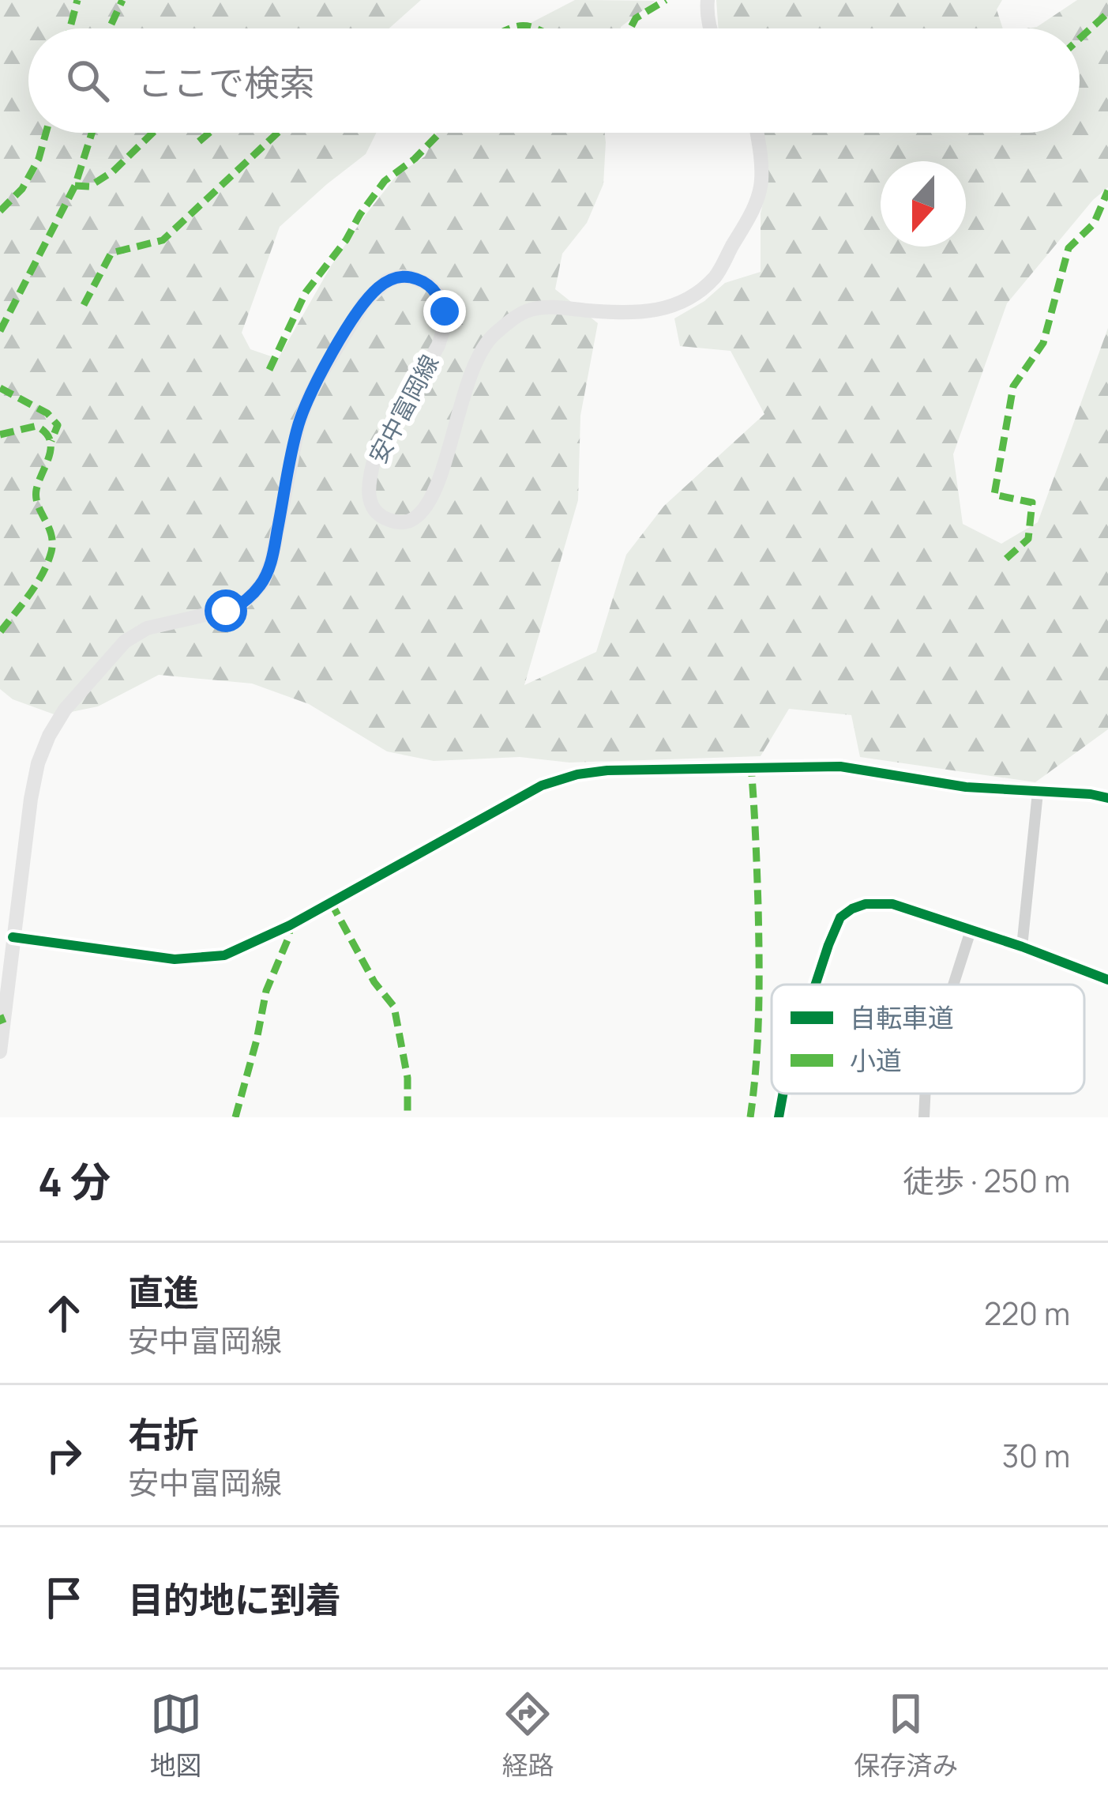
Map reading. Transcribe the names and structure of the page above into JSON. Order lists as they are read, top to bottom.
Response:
{
  "streets": {
    "main road": ["安中富岡線"]
  },
  "legend": ["自転車道", "小道"],
  "north": "bottom",
  "page": {
    "search": "ここで検索",
    "heading": ["4 分", "徒歩 · 250 m"],
    "list": [
      ["直進", "安中富岡線", "220 m"],
      ["右折", "安中富岡線", "30 m"],
      "目的地に到着"
    ],
    "nav": ["地図", "経路", "保存済み"]
  }
}
